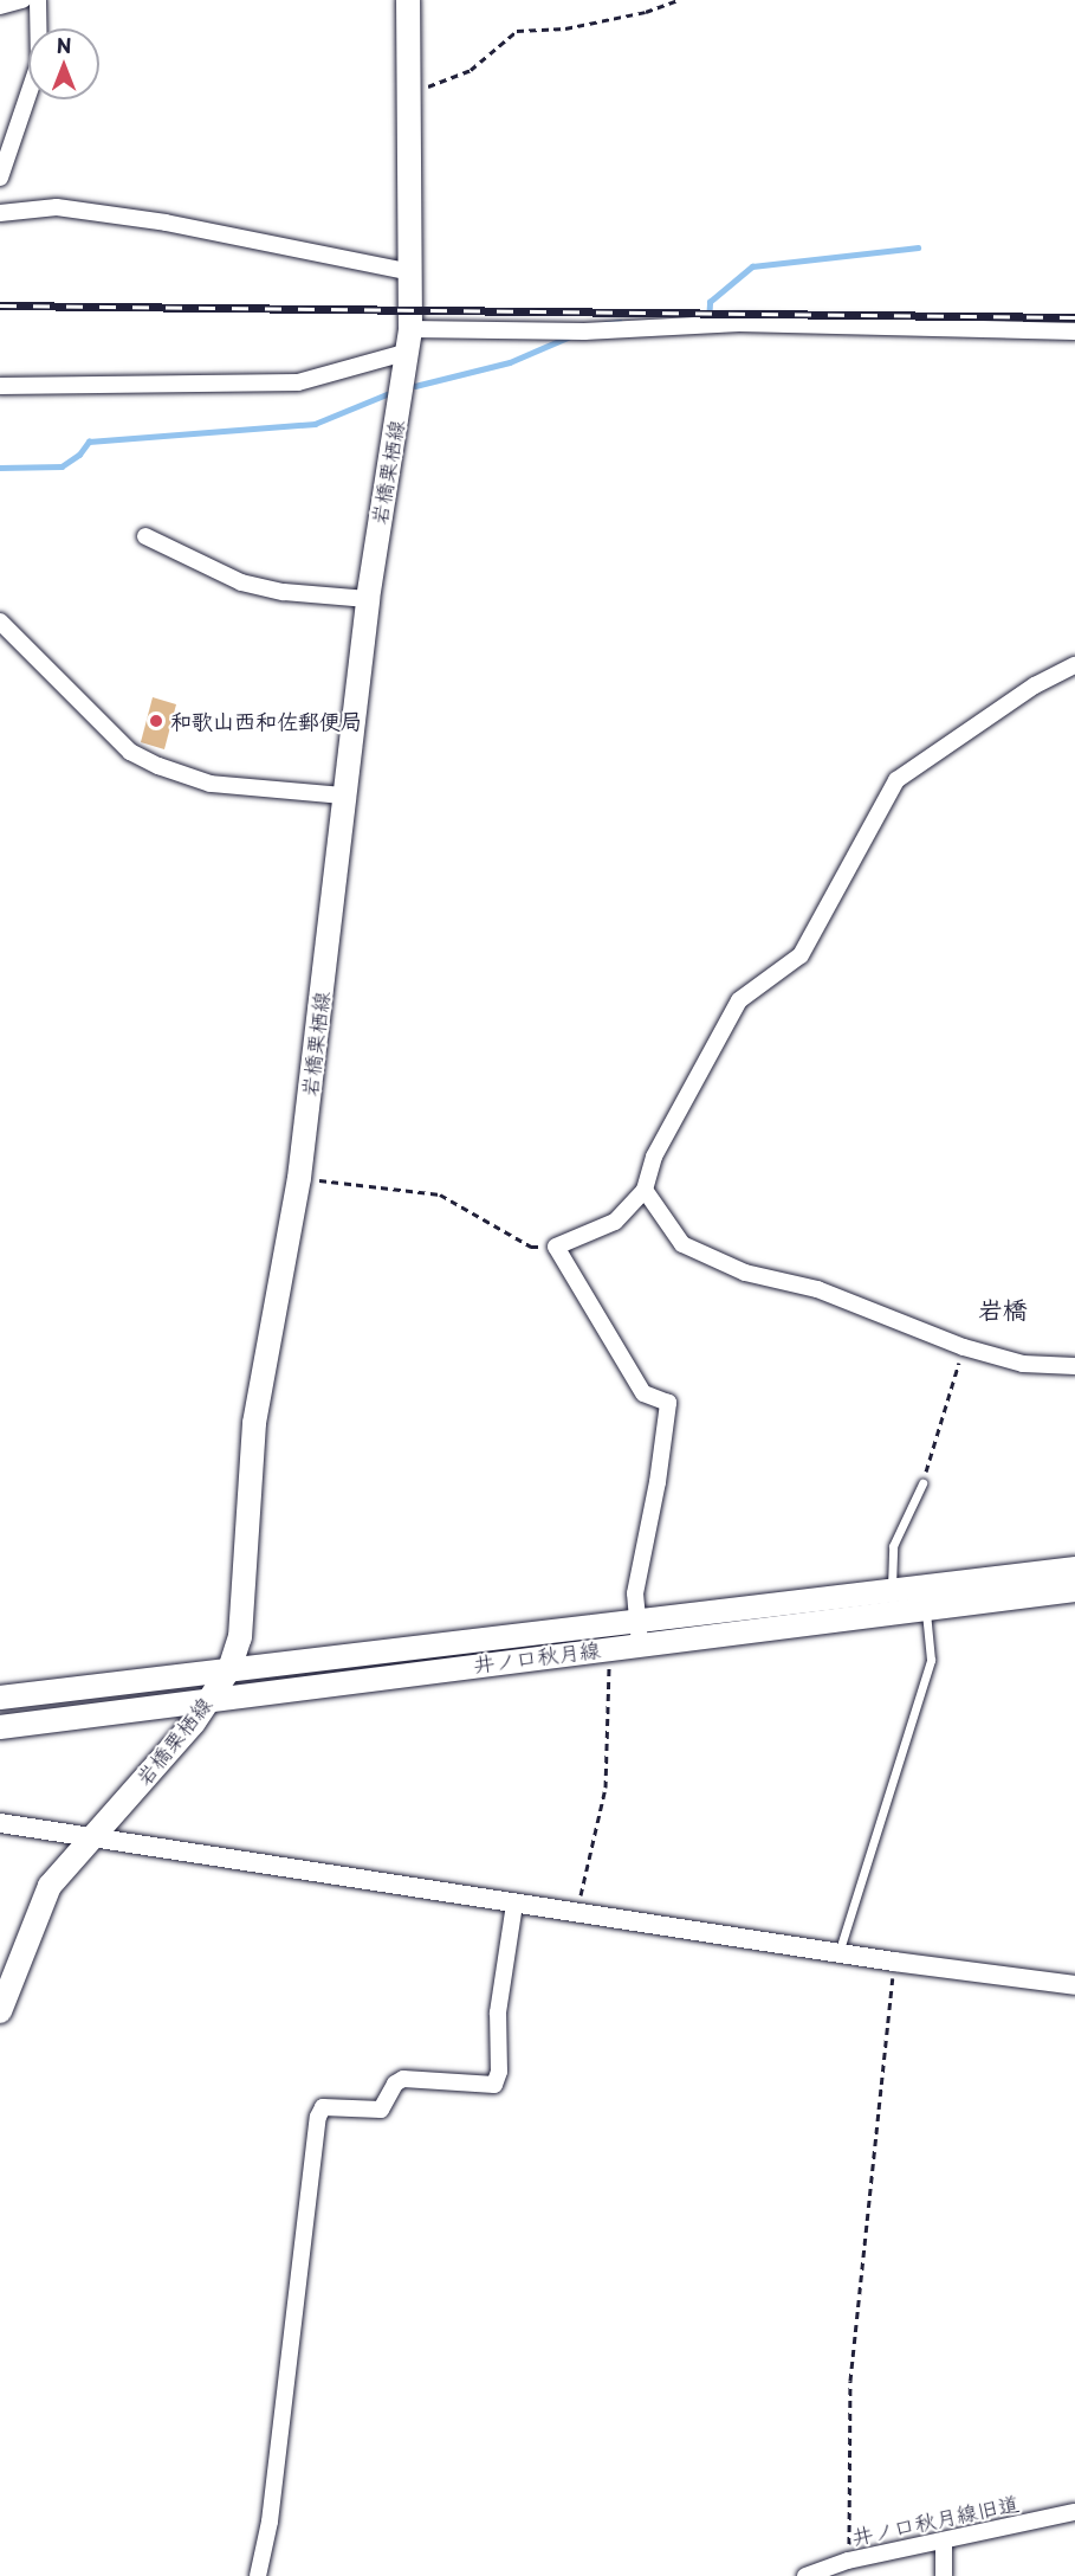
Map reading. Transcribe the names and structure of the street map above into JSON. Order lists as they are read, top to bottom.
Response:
{
  "streets": {
    "main road": ["岩橋栗栖線", "井ノ口秋月線"],
    "street": ["井ノ口秋月線旧道"]
  },
  "crossings": [
    ["岩橋栗栖線", "井ノ口秋月線"]
  ],
  "districts": ["岩橋"],
  "places": ["和歌山西和佐郵便局"],
  "north": "top"
}
